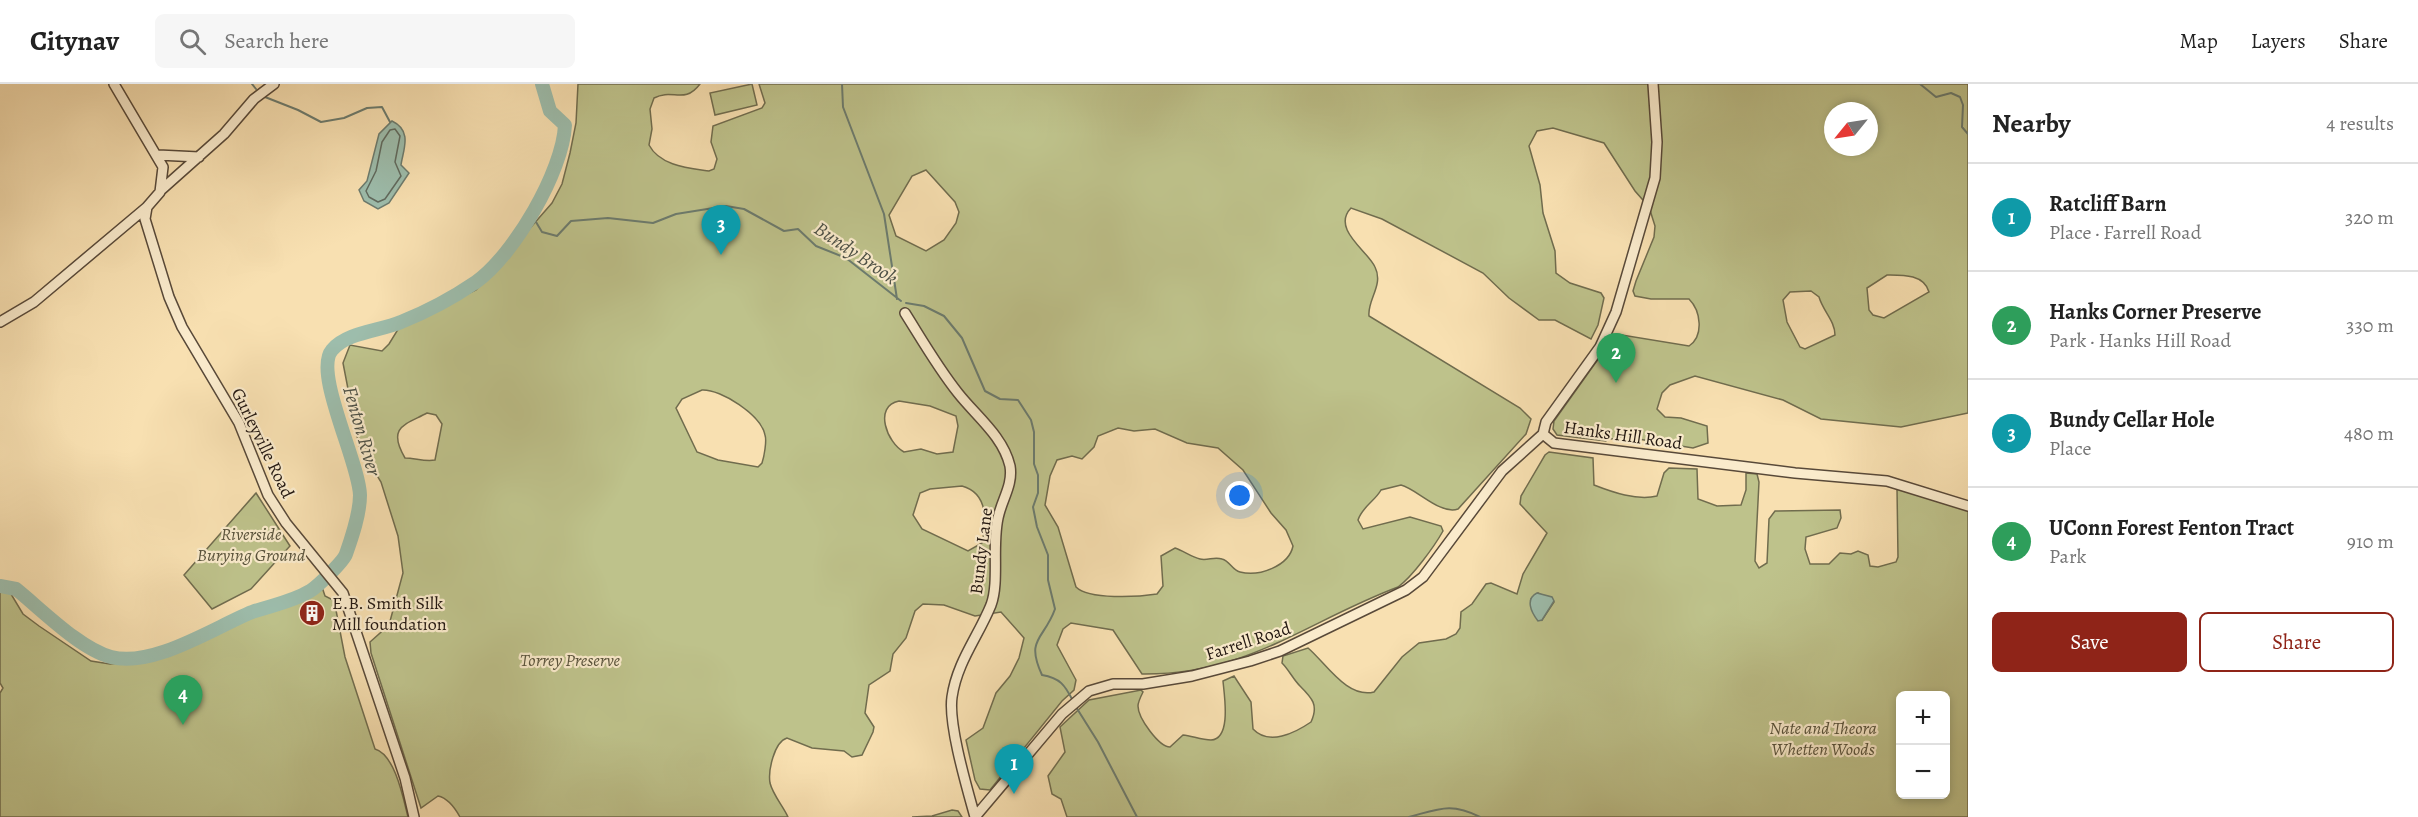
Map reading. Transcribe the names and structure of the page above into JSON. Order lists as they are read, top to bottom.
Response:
{
  "streets": {
    "street": [
      "Hanks Hill Road",
      "Gurleyville Road",
      "Bundy Lane",
      "Farrell Road"
    ]
  },
  "crossings": [
    ["Hanks Hill Road", "Farrell Road"],
    ["Bundy Lane", "Farrell Road"]
  ],
  "water": ["Bundy Brook", "Fenton River"],
  "parks": ["Riverside Burying Ground", "Torrey Preserve", "Nate and Theora Whetten Woods"],
  "places": {
    "building": ["E.B. Smith Silk Mill foundation"]
  },
  "north": "bottom left",
  "page": {
    "header": "Citynav",
    "search": "Search here",
    "nav": ["Map", "Layers", "Share"],
    "heading": ["Nearby", "4 results"],
    "list": [
      {
        "mark": "1",
        "name": "Ratcliff Barn",
        "note": "Place · Farrell Road",
        "value": "320 m"
      },
      {
        "mark": "2",
        "name": "Hanks Corner Preserve",
        "note": "Park · Hanks Hill Road",
        "value": "330 m"
      },
      {
        "mark": "3",
        "name": "Bundy Cellar Hole",
        "note": "Place",
        "value": "480 m"
      },
      {
        "mark": "4",
        "name": "UConn Forest Fenton Tract",
        "note": "Park",
        "value": "910 m"
      }
    ],
    "pins": [
      "3",
      "2",
      "4",
      "1"
    ],
    "buttons": ["Save", "Share"],
    "map_buttons": ["+", "−"]
  }
}
